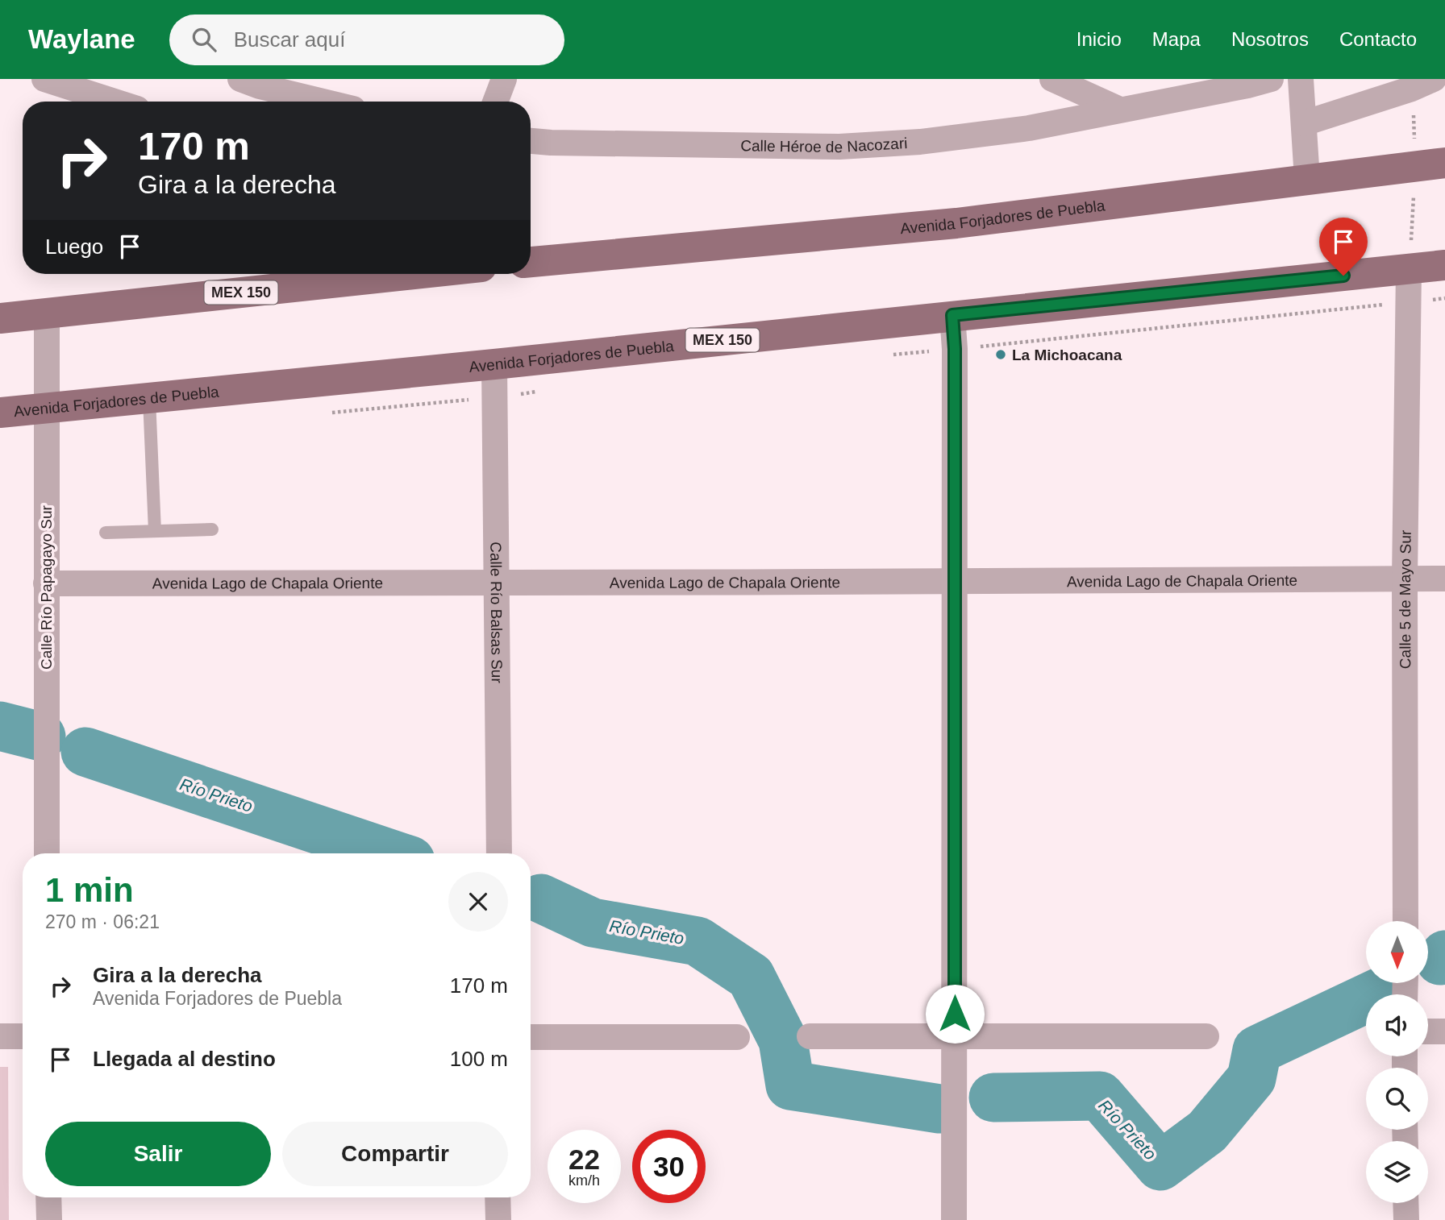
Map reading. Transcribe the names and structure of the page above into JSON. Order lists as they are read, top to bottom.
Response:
{
  "streets": {
    "main road": ["Avenida Forjadores de Puebla", "MEX 150"],
    "street": [
      "Calle Héroe de Nacozari",
      "Avenida Lago de Chapala Oriente",
      "Calle Río Papagayo Sur",
      "Calle 5 de Mayo Sur",
      "Calle Río Balsas Sur"
    ]
  },
  "crossings": [
    ["Avenida Forjadores de Puebla", "Calle Río Papagayo Sur"],
    ["Avenida Forjadores de Puebla", "Calle 5 de Mayo Sur"],
    ["Avenida Forjadores de Puebla", "Calle Río Balsas Sur"],
    ["MEX 150", "Calle Río Papagayo Sur"],
    ["Avenida Lago de Chapala Oriente", "Calle Río Papagayo Sur"],
    ["Avenida Lago de Chapala Oriente", "Calle 5 de Mayo Sur"],
    ["Avenida Lago de Chapala Oriente", "Calle Río Balsas Sur"]
  ],
  "water": ["Río Prieto"],
  "places": ["La Michoacana"],
  "north": "bottom",
  "page": {
    "header": "Waylane",
    "search": "Buscar aquí",
    "nav": [
      "Inicio",
      "Mapa",
      "Nosotros",
      "Contacto"
    ],
    "turn": ["170 m", "Gira a la derecha"],
    "then": "Luego",
    "heading": ["1 min", "270 m · 06:21"],
    "list": [
      {
        "name": "Gira a la derecha",
        "note": "Avenida Forjadores de Puebla",
        "value": "170 m"
      },
      {
        "name": "Llegada al destino",
        "value": "100 m"
      }
    ],
    "buttons": ["Salir", "Compartir"],
    "speed": "22 km/h",
    "limit": "30"
  }
}
